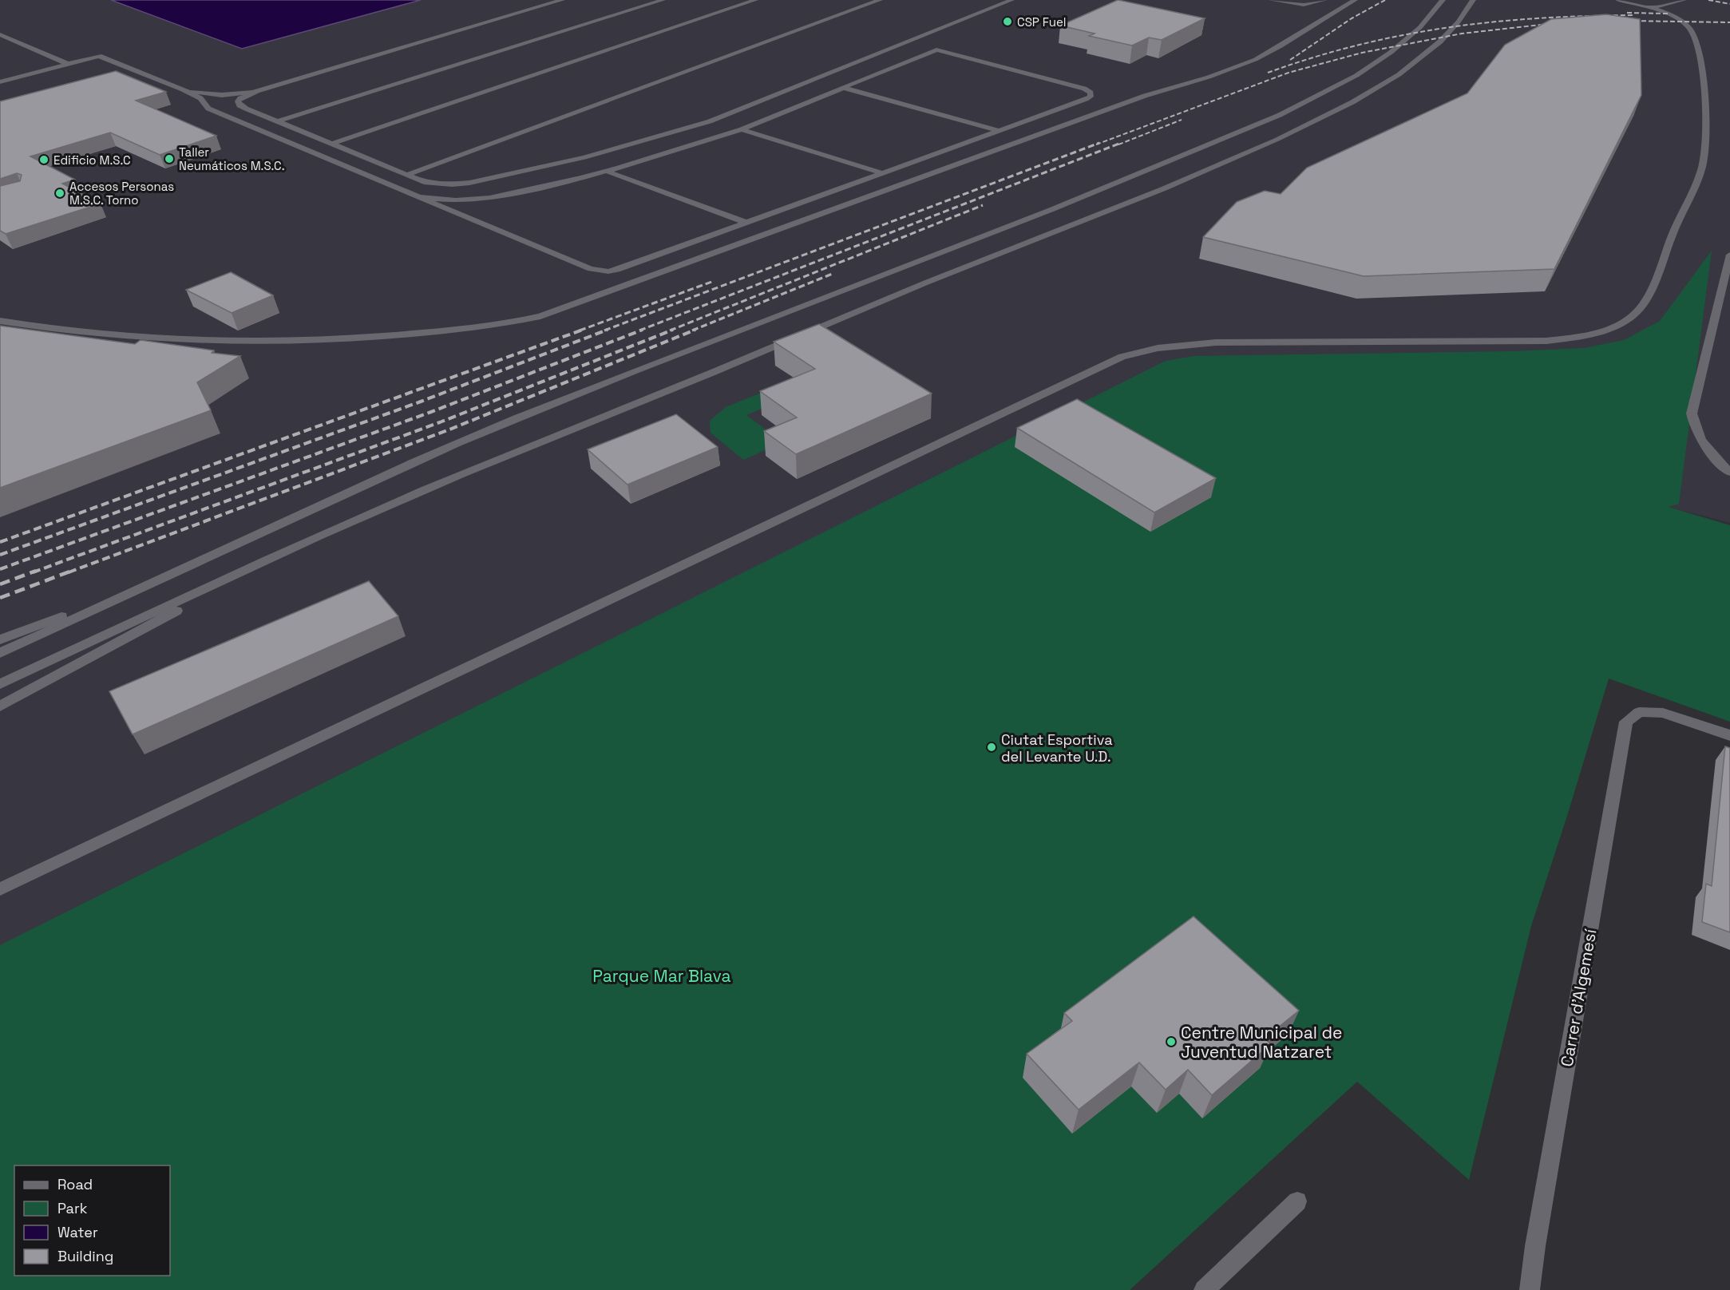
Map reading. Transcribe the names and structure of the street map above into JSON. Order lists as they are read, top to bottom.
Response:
{
  "streets": {
    "street": ["Carrer d'Algemesí"]
  },
  "parks": ["Parque Mar Blava"],
  "places": [
    "CSP Fuel",
    "Taller Neumáticos M.S.C.",
    "Edificio M.S.C",
    "Accesos Personas M.S.C. Torno",
    "Ciutat Esportiva del Levante U.D.",
    "Centre Municipal de Juventud Natzaret"
  ],
  "legend": [
    "Road",
    "Park",
    "Water",
    "Building"
  ]
}
